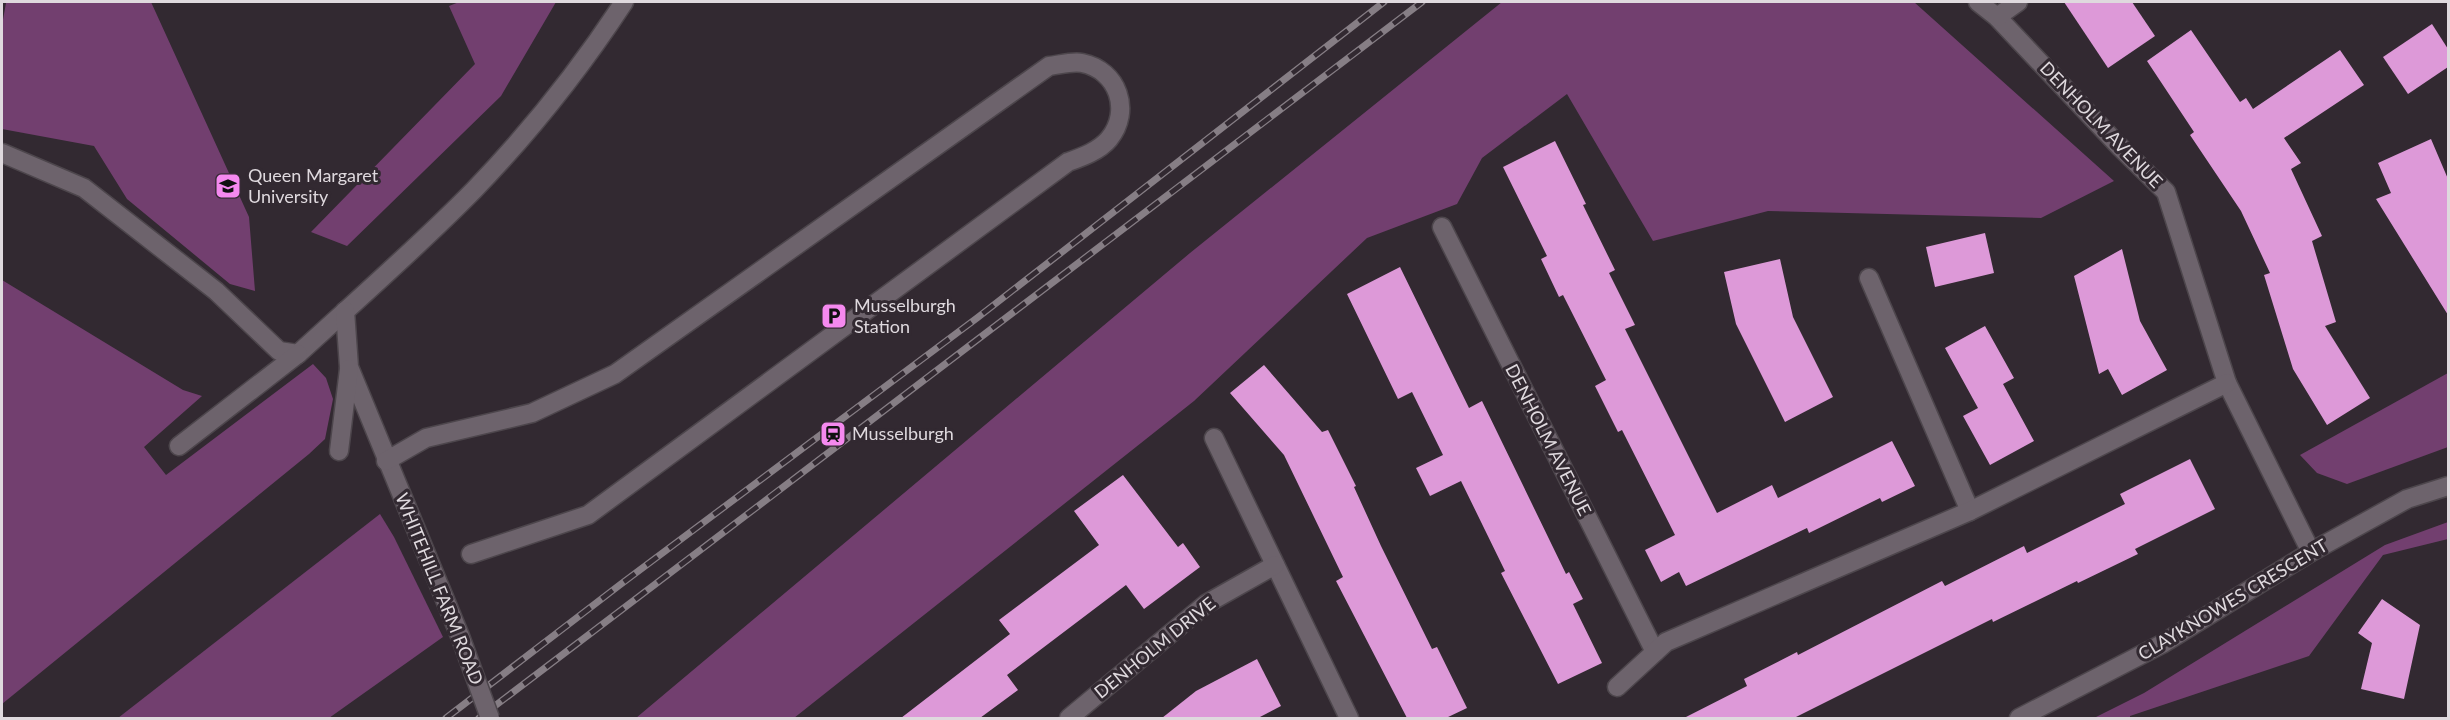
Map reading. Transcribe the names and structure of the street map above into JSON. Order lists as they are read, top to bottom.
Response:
{
  "streets": {
    "street": [
      "DENHOLM AVENUE",
      "WHITEHILL FARM ROAD",
      "CLAYKNOWES CRESCENT",
      "DENHOLM DRIVE"
    ]
  },
  "crossings": [
    ["DENHOLM AVENUE", "CLAYKNOWES CRESCENT"]
  ],
  "places": {
    "school or university": ["Queen Margaret University"],
    "parking": ["Musselburgh Station"],
    "station": ["Musselburgh"]
  }
}
